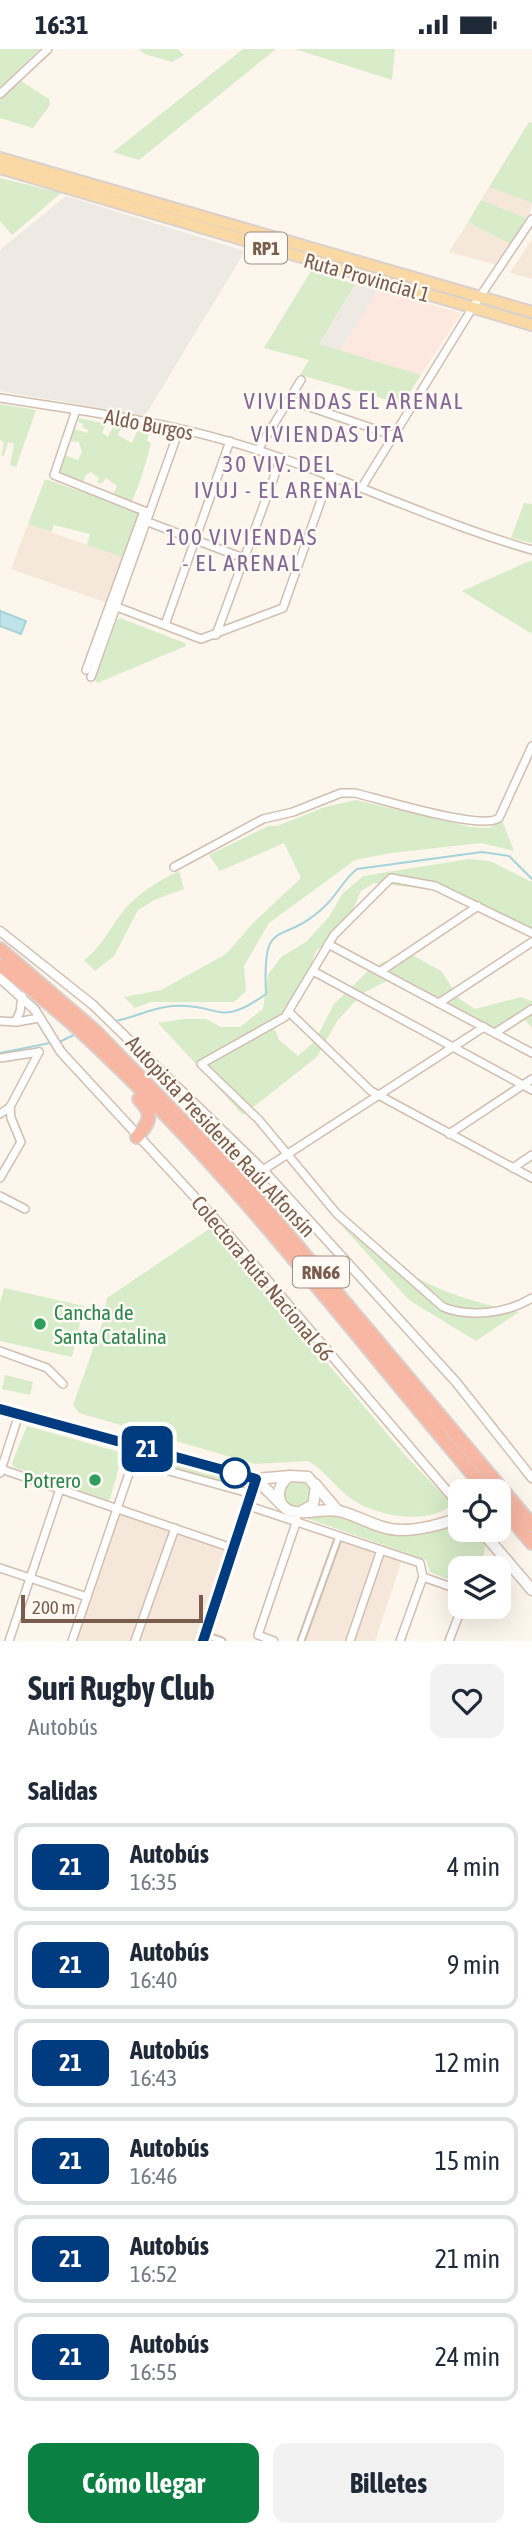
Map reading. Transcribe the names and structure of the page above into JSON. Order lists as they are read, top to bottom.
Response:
{
  "streets": {
    "highway": ["Autopista Presidente Raúl Alfonsín", "RN66"],
    "main road": ["RP1", "Ruta Provincial 1"],
    "street": ["Aldo Burgos", "Colectora Ruta Nacional 66"]
  },
  "districts": [
    "VIVIENDAS EL ARENAL",
    "VIVIENDAS UTA",
    "30 VIV. DEL IVUJ - EL ARENAL",
    "100 VIVIENDAS - EL ARENAL"
  ],
  "places": ["Cancha de Santa Catalina", "Potrero"],
  "lines": ["bus line 21"],
  "scale_bar": "200 m",
  "page": {
    "status": "16:31",
    "on_map": "21",
    "scale": "200 m",
    "heading": [
      ["Suri Rugby Club", "Autobús"],
      "Salidas"
    ],
    "list": [
      {
        "mark": "21",
        "name": "Autobús",
        "note": "16:35",
        "value": "4 min"
      },
      {
        "mark": "21",
        "name": "Autobús",
        "note": "16:40",
        "value": "9 min"
      },
      {
        "mark": "21",
        "name": "Autobús",
        "note": "16:43",
        "value": "12 min"
      },
      {
        "mark": "21",
        "name": "Autobús",
        "note": "16:46",
        "value": "15 min"
      },
      {
        "mark": "21",
        "name": "Autobús",
        "note": "16:52",
        "value": "21 min"
      },
      {
        "mark": "21",
        "name": "Autobús",
        "note": "16:55",
        "value": "24 min"
      }
    ],
    "buttons": ["Cómo llegar", "Billetes"]
  }
}
